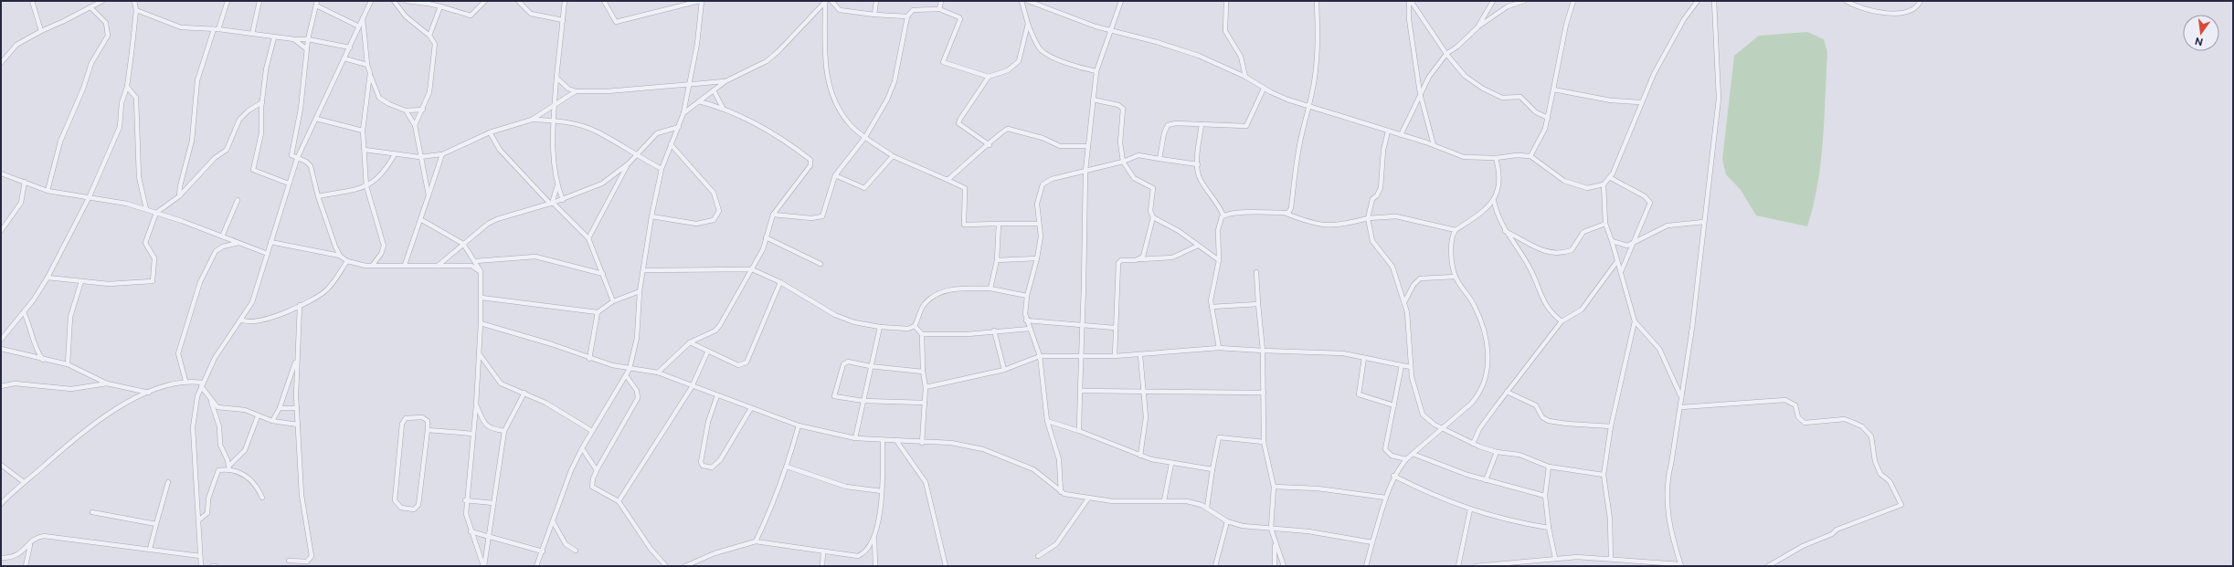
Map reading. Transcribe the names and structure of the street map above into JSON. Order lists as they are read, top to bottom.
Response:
{
  "north": "bottom"
}
